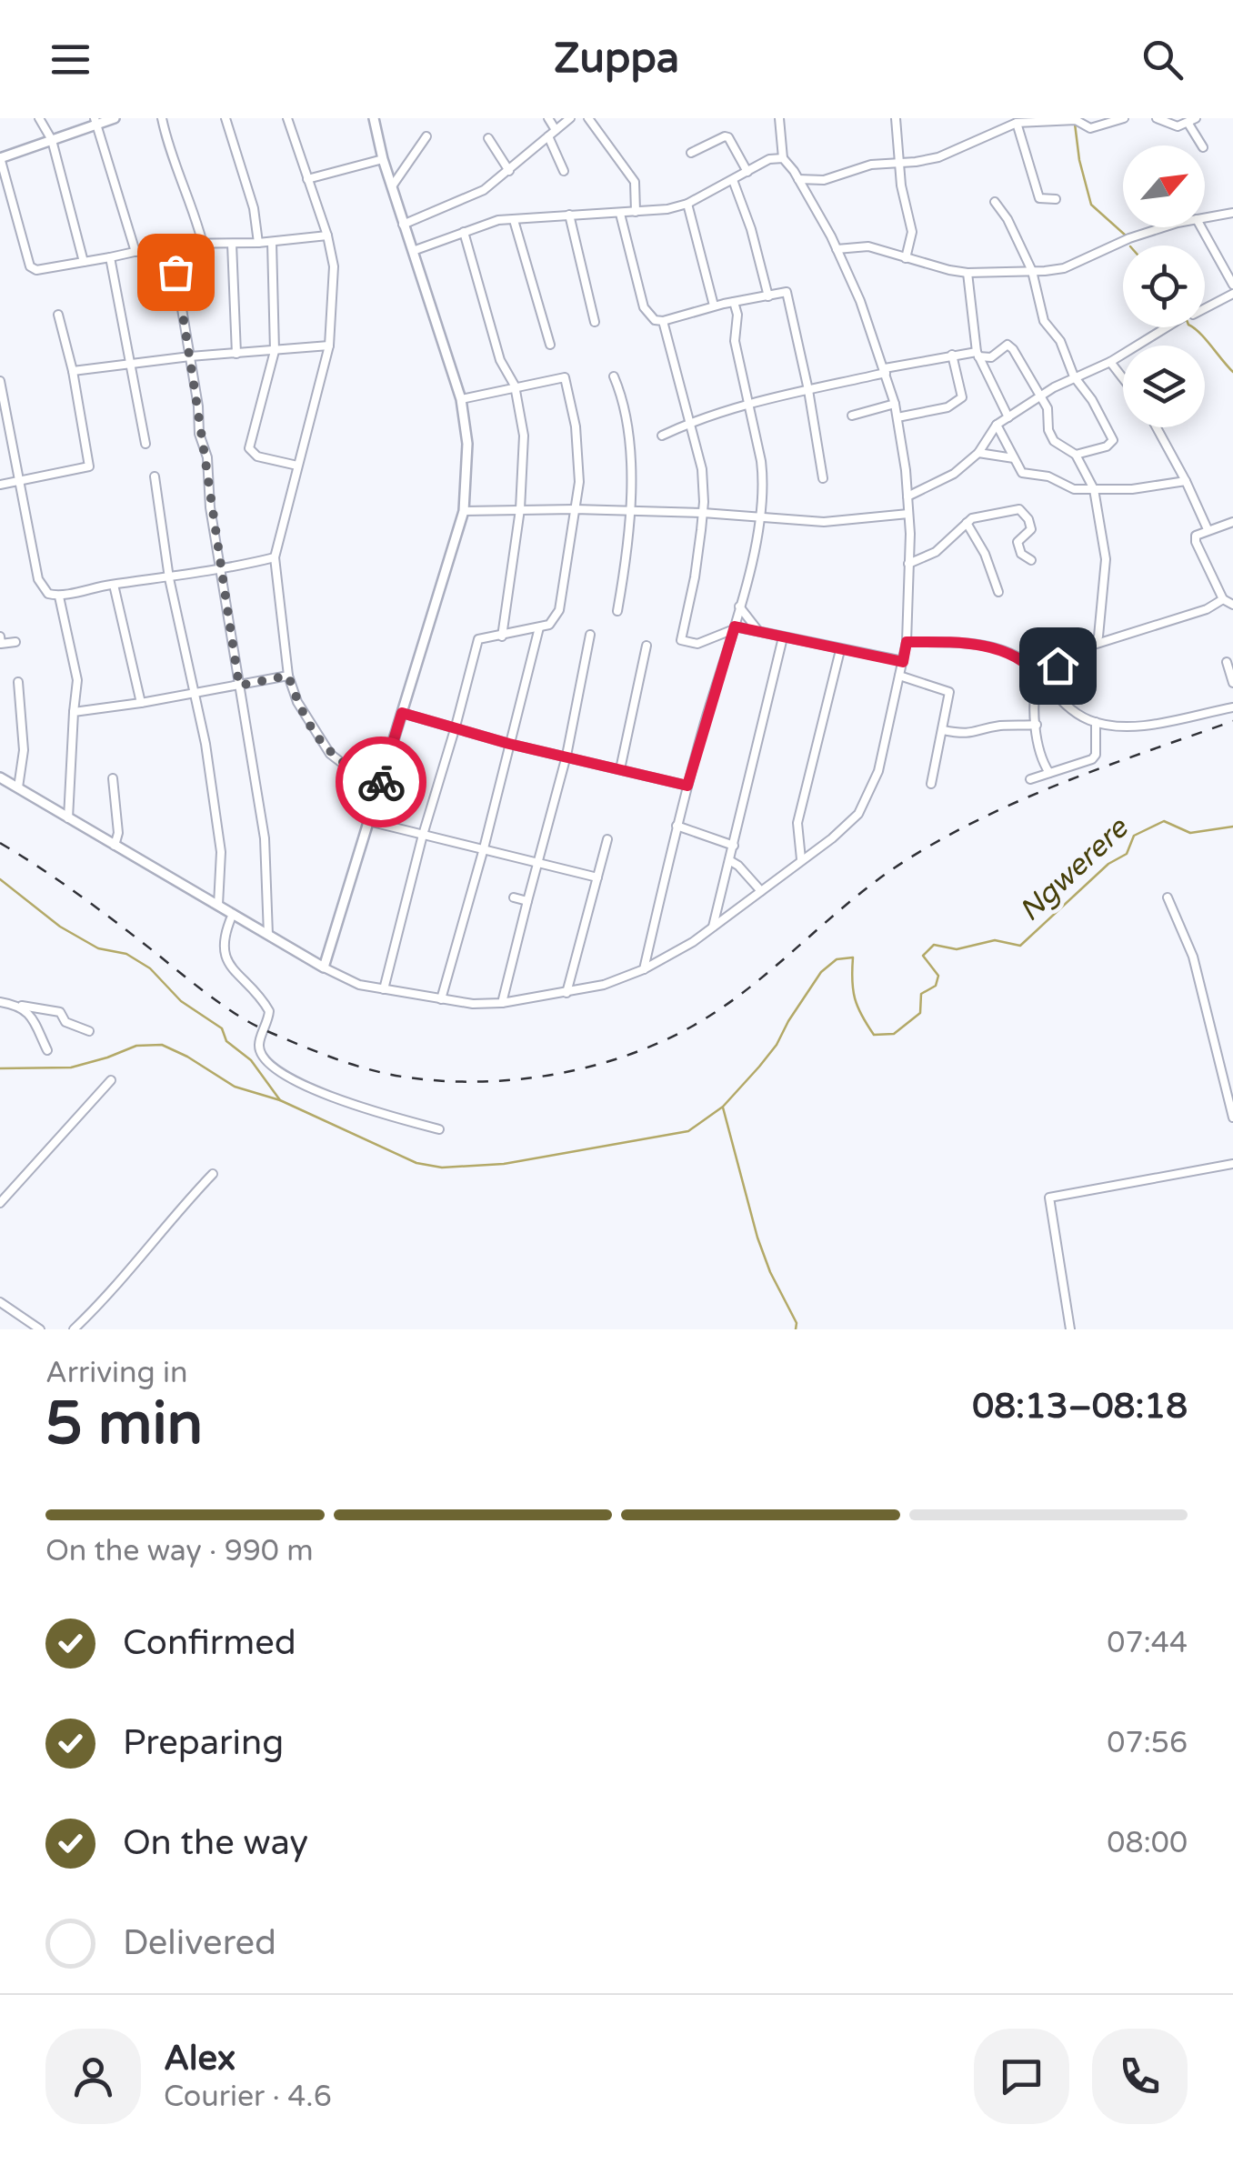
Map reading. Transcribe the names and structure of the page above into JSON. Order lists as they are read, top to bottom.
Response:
{
  "water": ["Ngwerere"],
  "north": "top right",
  "page": {
    "header": "Zuppa",
    "heading": ["5 min", "Arriving in", "08:13–08:18"],
    "panel": ["Alex", "Courier · 4.6"],
    "bar": "On the way · 990 m",
    "list": [
      ["Confirmed", "07:44"],
      ["Preparing", "07:56"],
      ["On the way", "08:00"],
      "Delivered"
    ]
  }
}
